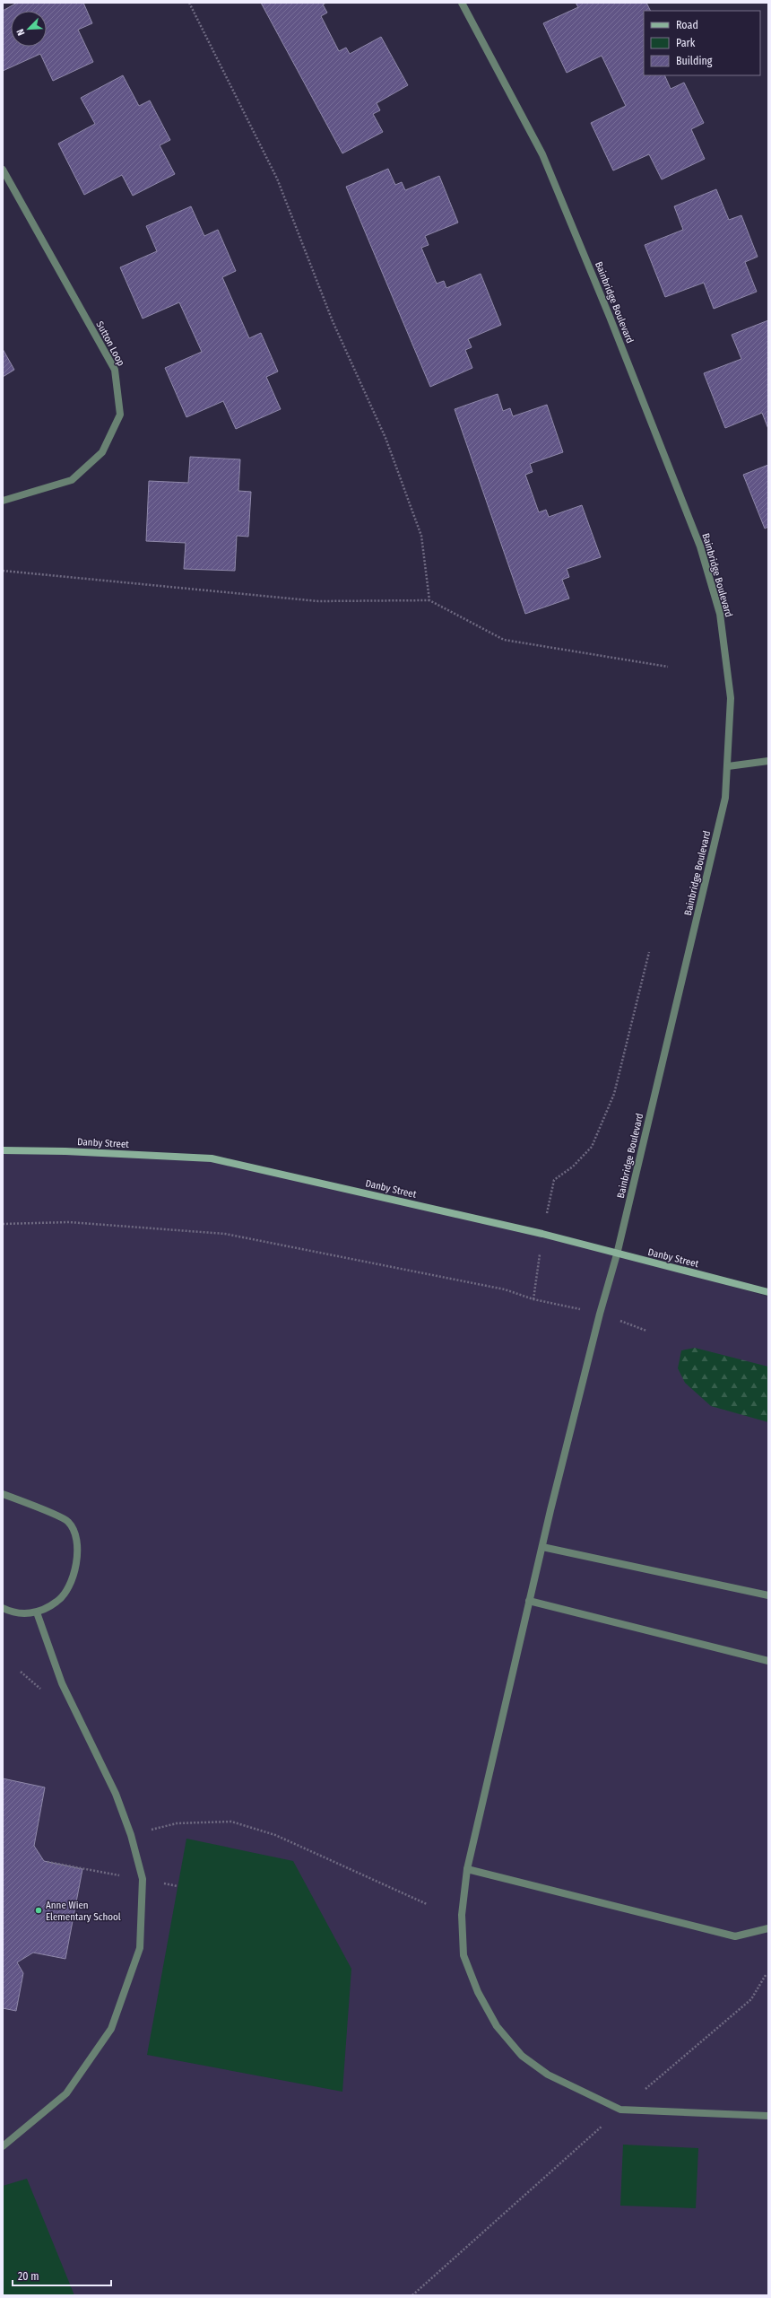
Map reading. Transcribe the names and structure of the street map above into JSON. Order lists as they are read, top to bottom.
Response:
{
  "streets": {
    "street": ["Bainbridge Boulevard", "Sutton Loop", "Danby Street"]
  },
  "crossings": [
    ["Bainbridge Boulevard", "Danby Street"]
  ],
  "places": ["Anne Wien Elementary School"],
  "legend": ["Road", "Park", "Building"],
  "scale_bar": "20 m",
  "north": "bottom left"
}
